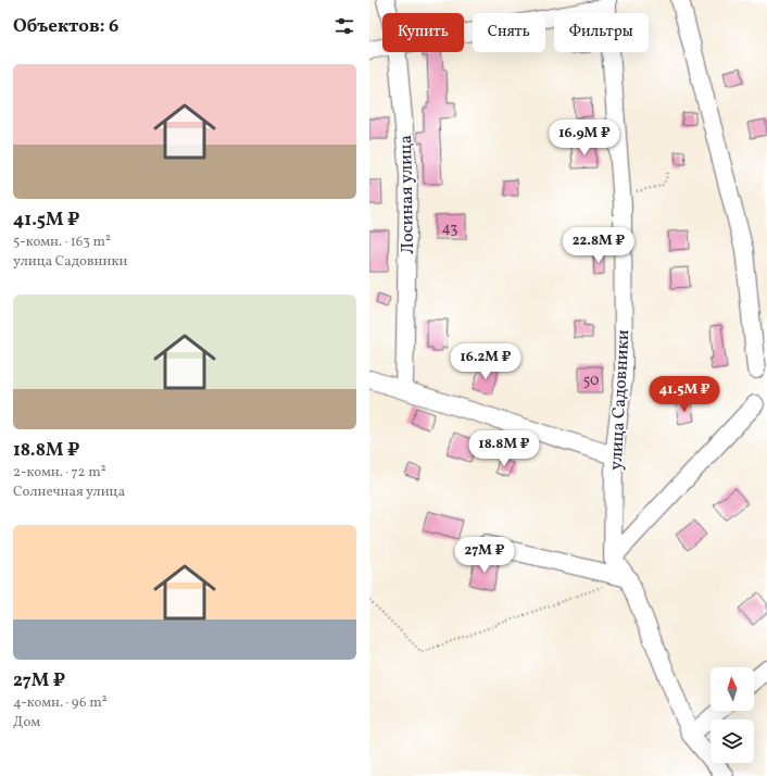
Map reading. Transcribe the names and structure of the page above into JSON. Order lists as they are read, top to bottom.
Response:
{
  "streets": {
    "street": ["Лосиная улица", "улица Садовники"]
  },
  "house_numbers": ["43", "50"],
  "north": "top",
  "page": {
    "heading": "Объектов: 6",
    "chip": ["Купить", "Снять", "Фильтры"],
    "list": [
      {
        "name": "41.5M ₽",
        "note": "5-комн. · 163 m² · улица Садовники"
      },
      {
        "name": "18.8M ₽",
        "note": "2-комн. · 72 m² · Солнечная улица"
      },
      {
        "name": "27M ₽",
        "note": "4-комн. · 96 m² · Дом"
      }
    ],
    "price": [
      "16.9M ₽",
      "22.8M ₽",
      "16.2M ₽",
      "41.5M ₽",
      "18.8M ₽",
      "27M ₽"
    ]
  }
}
